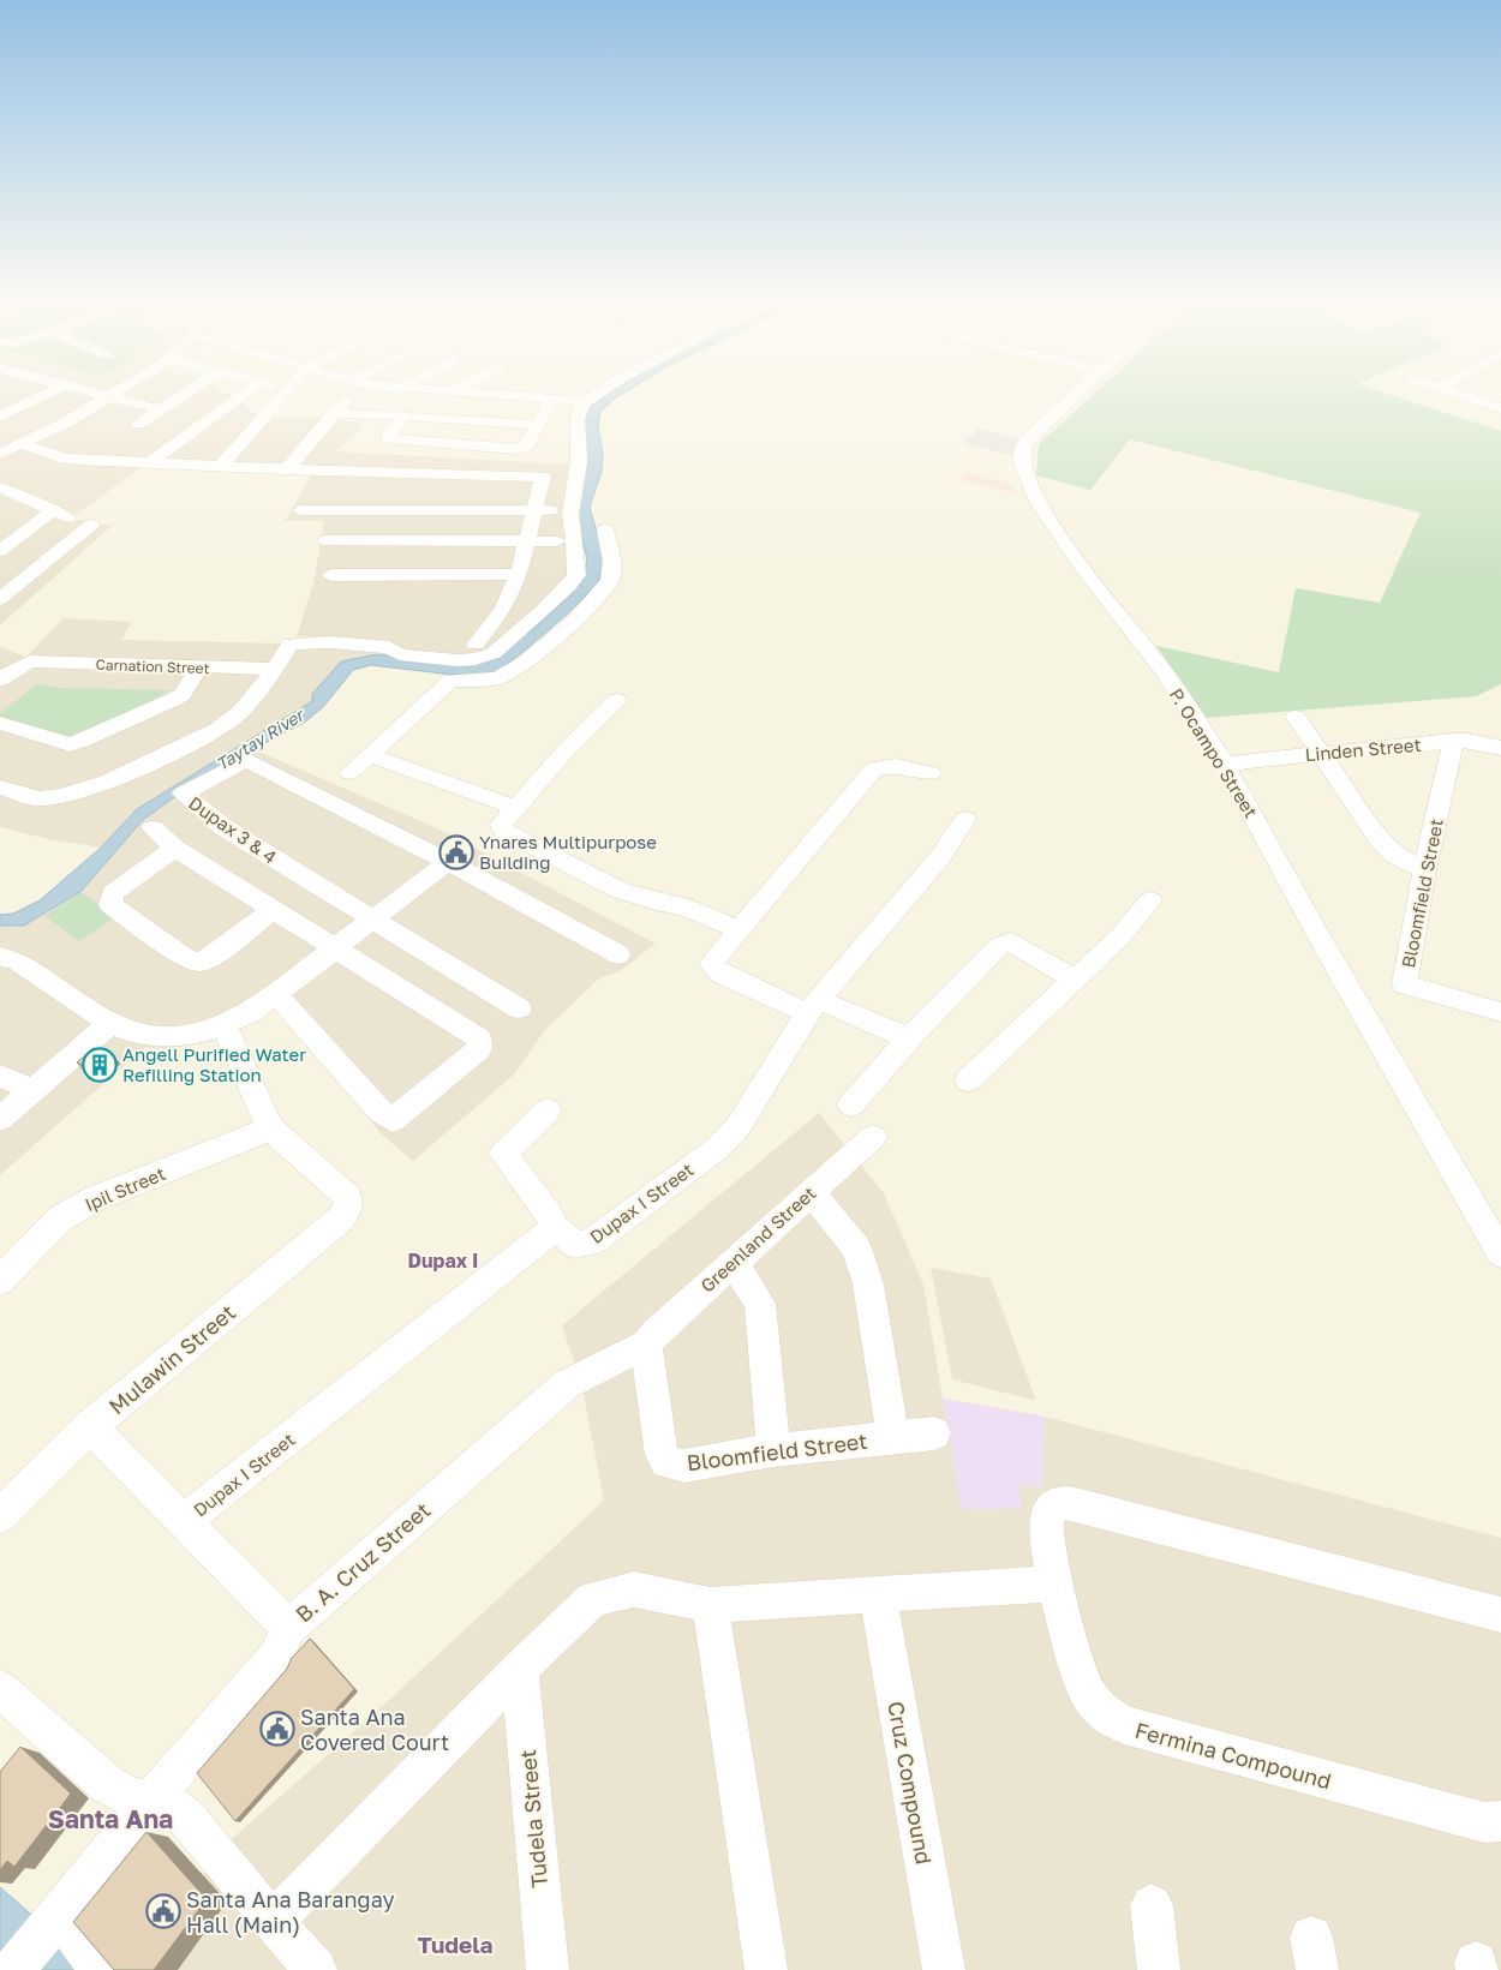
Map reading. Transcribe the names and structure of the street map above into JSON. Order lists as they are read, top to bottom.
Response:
{
  "streets": {
    "street": [
      "Carnation Street",
      "Linden Street",
      "P. Ocampo Street",
      "Dupax 3 & 4",
      "Bloomfield Street",
      "Ipil Street",
      "Dupax I Street",
      "Greenland Street",
      "Mulawin Street",
      "B. A. Cruz Street",
      "Fermina Compound",
      "Cruz Compound",
      "Tudela Street"
    ]
  },
  "crossings": [
    ["Linden Street", "P. Ocampo Street"],
    ["Linden Street", "Bloomfield Street"],
    ["Bloomfield Street", "Greenland Street"],
    ["Bloomfield Street", "B. A. Cruz Street"],
    ["Ipil Street", "Mulawin Street"],
    ["Greenland Street", "B. A. Cruz Street"]
  ],
  "districts": ["Dupax I", "Santa Ana", "Tudela"],
  "water": ["Taytay River"],
  "places": {
    "public building": ["Ynares Multipurpose Building", "Santa Ana Covered Court", "Santa Ana Barangay Hall (Main)"],
    "building": ["Angell Purified Water Refilling Station"]
  }
}
